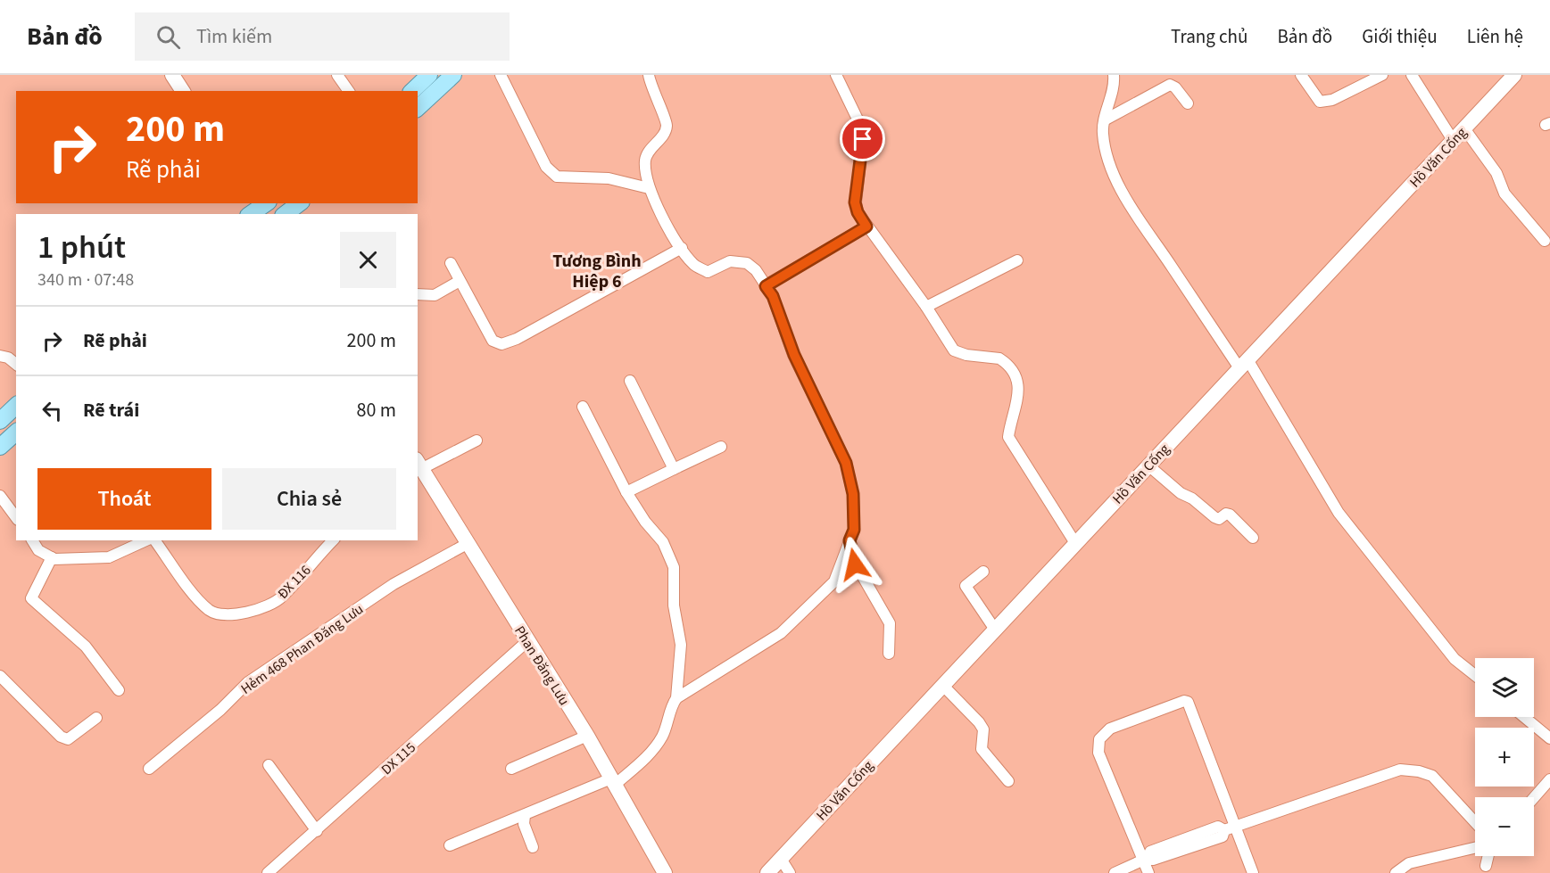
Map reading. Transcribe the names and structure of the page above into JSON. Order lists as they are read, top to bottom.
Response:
{
  "streets": {
    "street": [
      "Hồ Văn Cống",
      "ĐX 116",
      "Hẻm 468 Phan Đăng Lưu",
      "Phan Đăng Lưu",
      "DX 115"
    ]
  },
  "crossings": [
    ["Hẻm 468 Phan Đăng Lưu", "Phan Đăng Lưu"],
    ["Phan Đăng Lưu", "DX 115"]
  ],
  "districts": ["Tương Bình Hiệp 6"],
  "page": {
    "header": "Bản đồ",
    "search": "Tìm kiếm",
    "nav": [
      "Trang chủ",
      "Bản đồ",
      "Giới thiệu",
      "Liên hệ"
    ],
    "turn": ["200 m", "Rẽ phải"],
    "heading": ["1 phút", "340 m · 07:48"],
    "list": [
      {
        "name": "Rẽ phải",
        "value": "200 m"
      },
      {
        "name": "Rẽ trái",
        "value": "80 m"
      }
    ],
    "buttons": ["Thoát", "Chia sẻ"],
    "map_buttons": ["+", "−"]
  }
}
